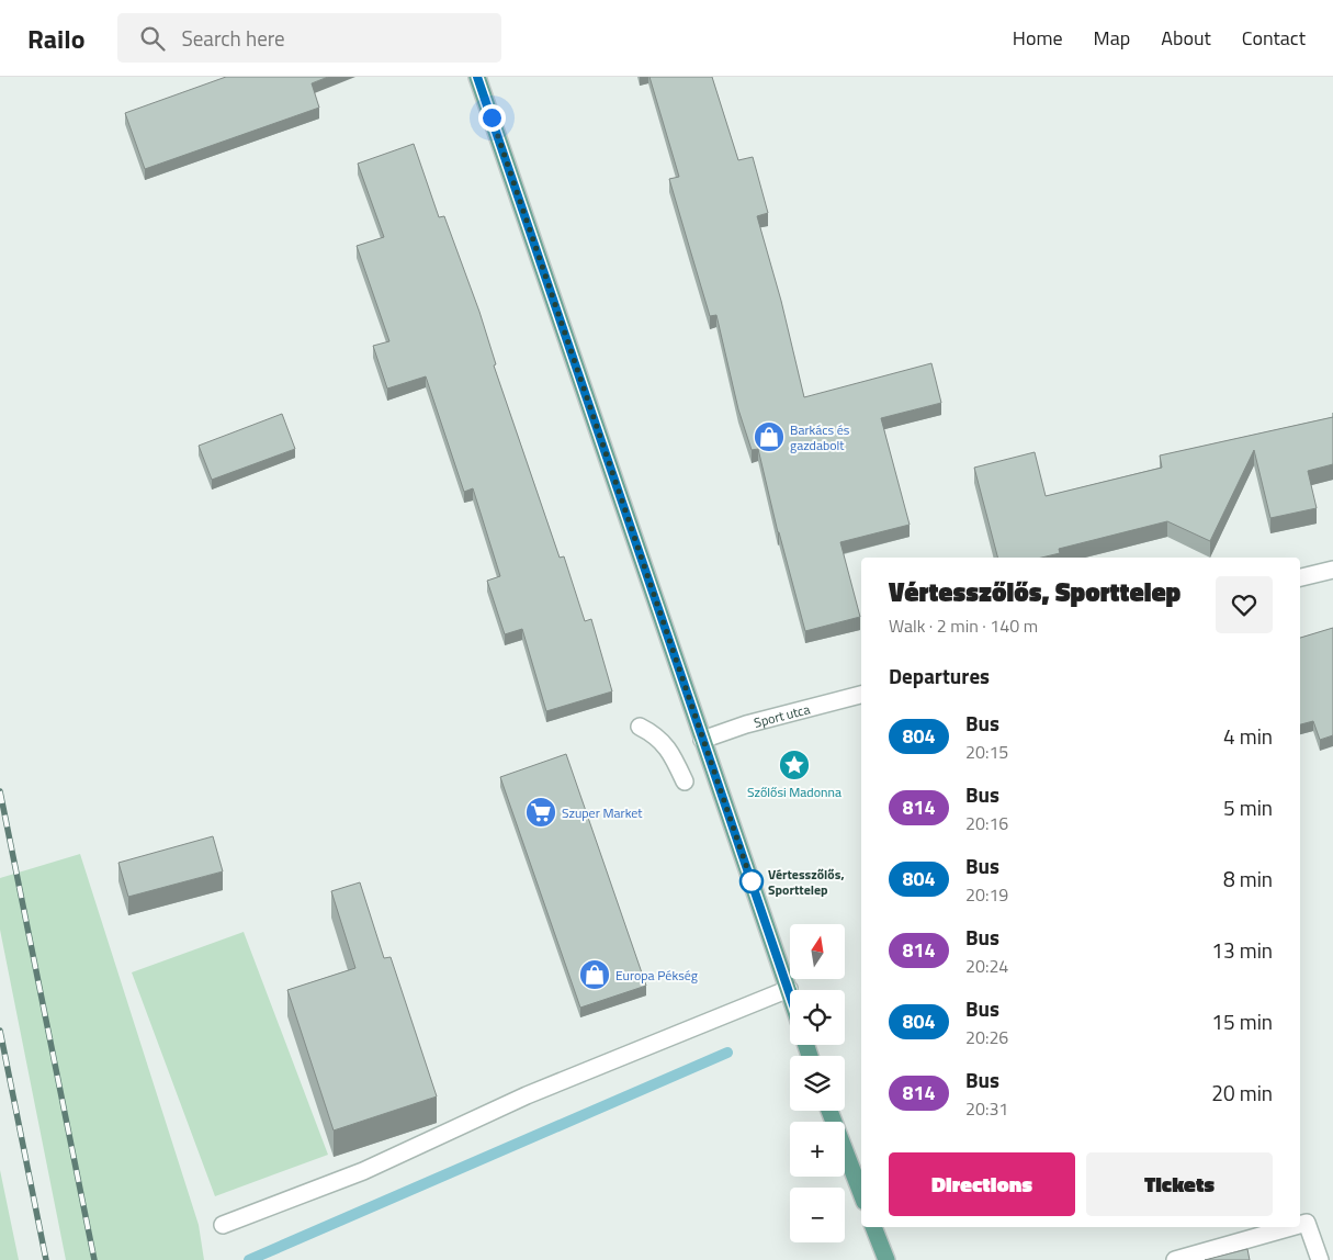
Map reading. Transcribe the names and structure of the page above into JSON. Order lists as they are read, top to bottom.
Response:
{
  "streets": {
    "street": ["Sport utca"]
  },
  "places": {
    "shop": ["Barkács és gazdabolt", "Europa Pékség"],
    "place": ["Szőlősi Madonna"],
    "supermarket": ["Szuper Market"],
    "other": ["Vértesszőlős, Sporttelep"]
  },
  "lines": ["bus line 804"],
  "north": "top",
  "page": {
    "header": "Railo",
    "search": "Search here",
    "nav": [
      "Home",
      "Map",
      "About",
      "Contact"
    ],
    "heading": [
      ["Vértesszőlős, Sporttelep", "Walk · 2 min · 140 m"],
      "Departures"
    ],
    "list": [
      {
        "mark": "804",
        "name": "Bus",
        "note": "20:15",
        "value": "4 min"
      },
      {
        "mark": "814",
        "name": "Bus",
        "note": "20:16",
        "value": "5 min"
      },
      {
        "mark": "804",
        "name": "Bus",
        "note": "20:19",
        "value": "8 min"
      },
      {
        "mark": "814",
        "name": "Bus",
        "note": "20:24",
        "value": "13 min"
      },
      {
        "mark": "804",
        "name": "Bus",
        "note": "20:26",
        "value": "15 min"
      },
      {
        "mark": "814",
        "name": "Bus",
        "note": "20:31",
        "value": "20 min"
      }
    ],
    "map_buttons": ["+", "−"],
    "buttons": ["Directions", "Tickets"]
  }
}
